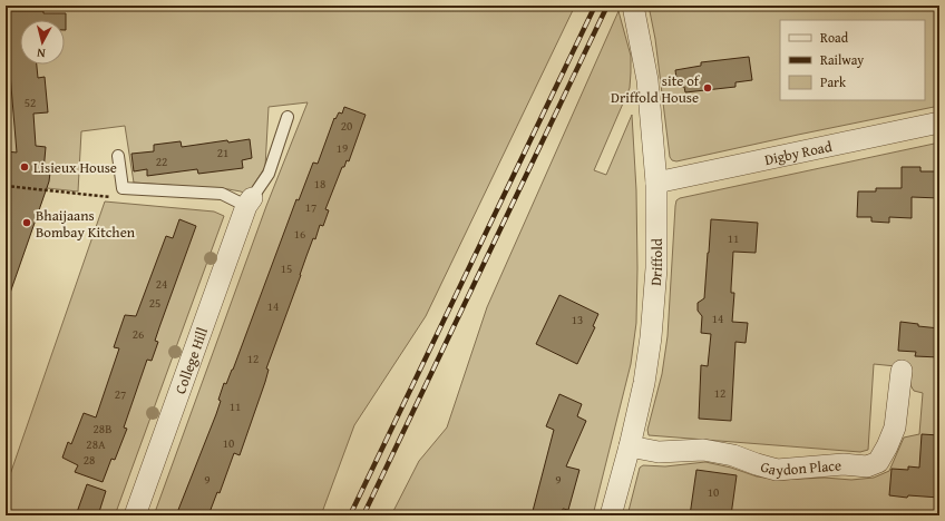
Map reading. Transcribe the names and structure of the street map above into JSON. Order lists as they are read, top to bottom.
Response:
{
  "streets": {
    "street": [
      "Digby Road",
      "Driffold",
      "College Hill",
      "Gaydon Place"
    ]
  },
  "crossings": [
    ["Digby Road", "Driffold"],
    ["Driffold", "Gaydon Place"]
  ],
  "places": ["site of Driffold House", "Lisieux House", "Bhaijaans Bombay Kitchen"],
  "house_numbers": [
    "52",
    "20",
    "19",
    "21",
    "22",
    "18",
    "17",
    "16",
    "11",
    "15",
    "24",
    "25",
    "14",
    "14",
    "13",
    "26",
    "12",
    "12",
    "27",
    "11",
    "28B",
    "10",
    "28A",
    "28",
    "9",
    "9",
    "10"
  ],
  "legend": ["Road", "Railway", "Park"],
  "north": "bottom"
}
